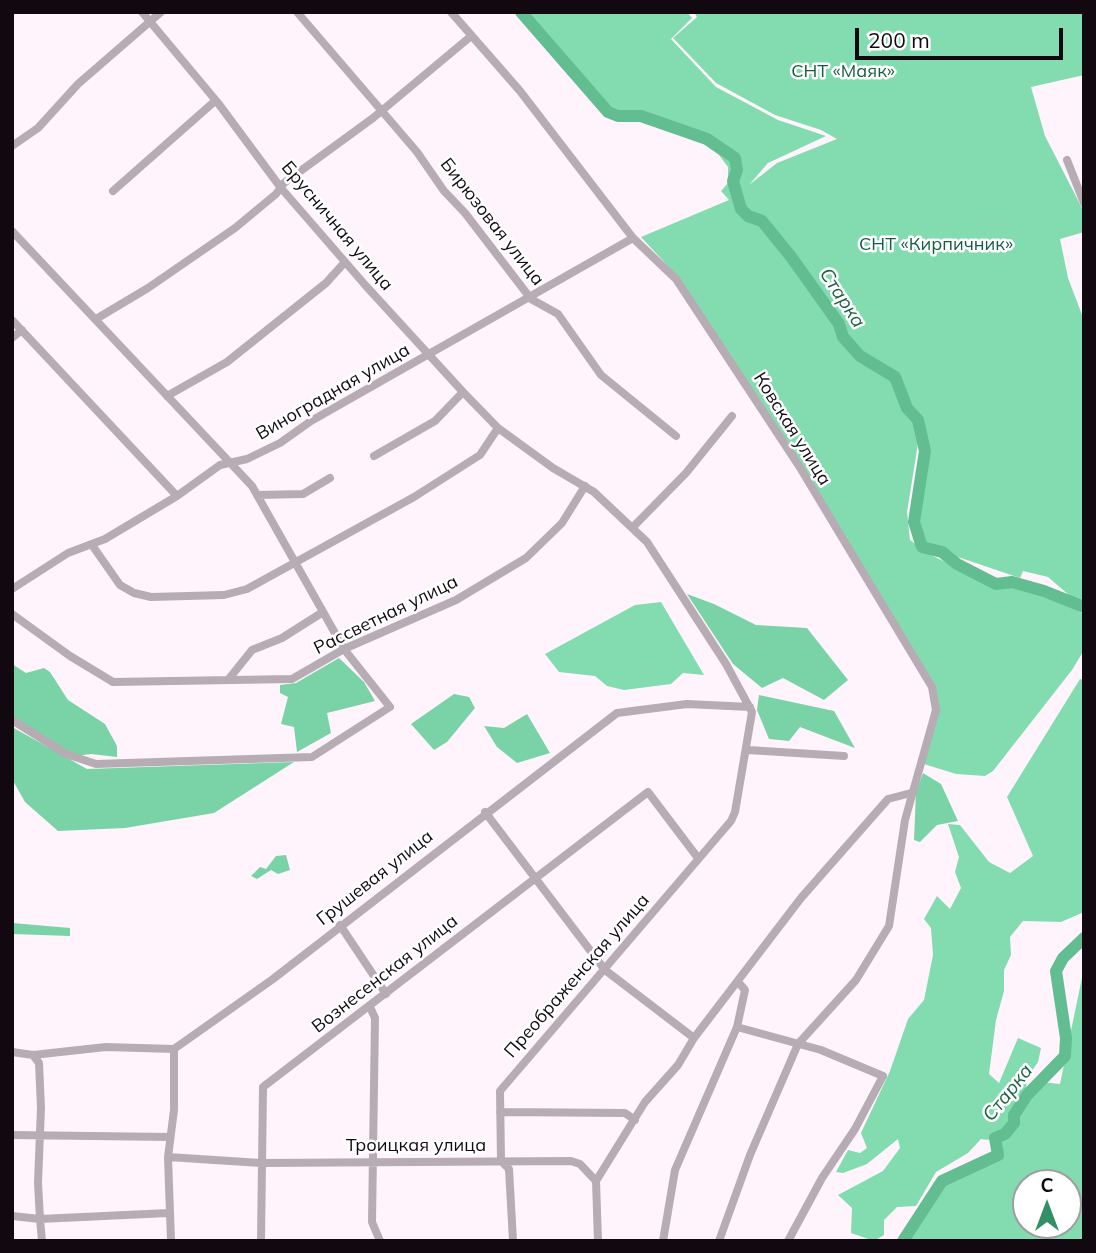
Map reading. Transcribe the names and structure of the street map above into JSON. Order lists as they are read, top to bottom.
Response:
{
  "streets": {
    "street": [
      "Бирюзовая улица",
      "Брусничная улица",
      "Виноградная улица",
      "Ковская улица",
      "Рассветная улица",
      "Грушевая улица",
      "Вознесенская улица",
      "Преображенская улица",
      "Троицкая улица"
    ]
  },
  "crossings": [
    ["Бирюзовая улица", "Виноградная улица"],
    ["Брусничная улица", "Виноградная улица"],
    ["Брусничная улица", "Рассветная улица"],
    ["Брусничная улица", "Грушевая улица"],
    ["Брусничная улица", "Преображенская улица"],
    ["Виноградная улица", "Ковская улица"],
    ["Грушевая улица", "Преображенская улица"],
    ["Вознесенская улица", "Преображенская улица"],
    ["Вознесенская улица", "Троицкая улица"],
    ["Преображенская улица", "Троицкая улица"]
  ],
  "water": ["Старка"],
  "parks": ["СНТ «Маяк»", "СНТ «Кирпичник»"],
  "scale_bar": "200 m",
  "north": "top"
}
